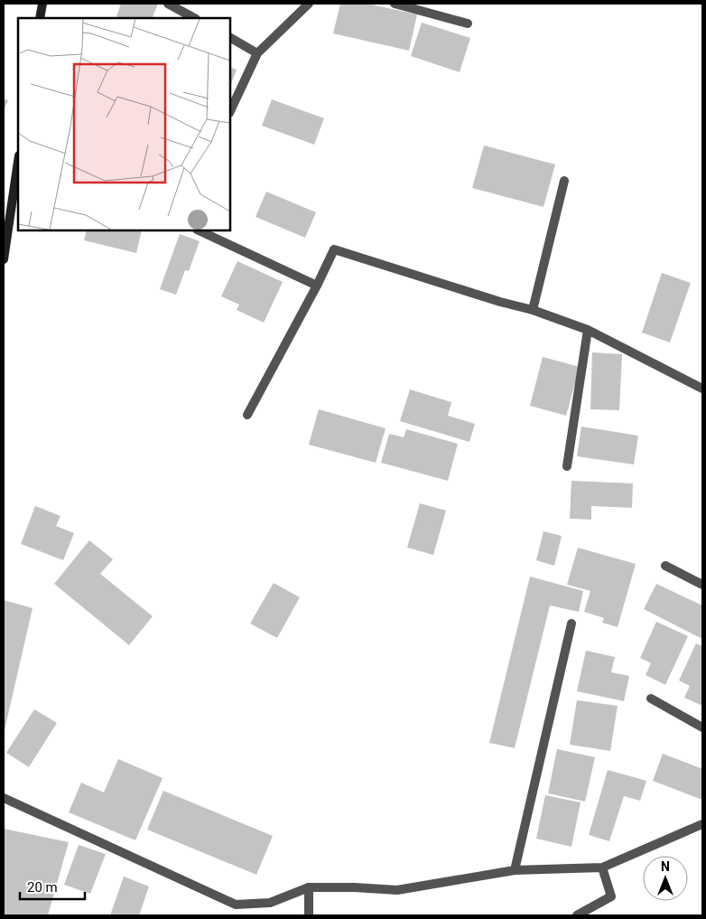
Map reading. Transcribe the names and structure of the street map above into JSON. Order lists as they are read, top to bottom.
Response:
{
  "scale_bar": "20 m",
  "north": "top"
}
